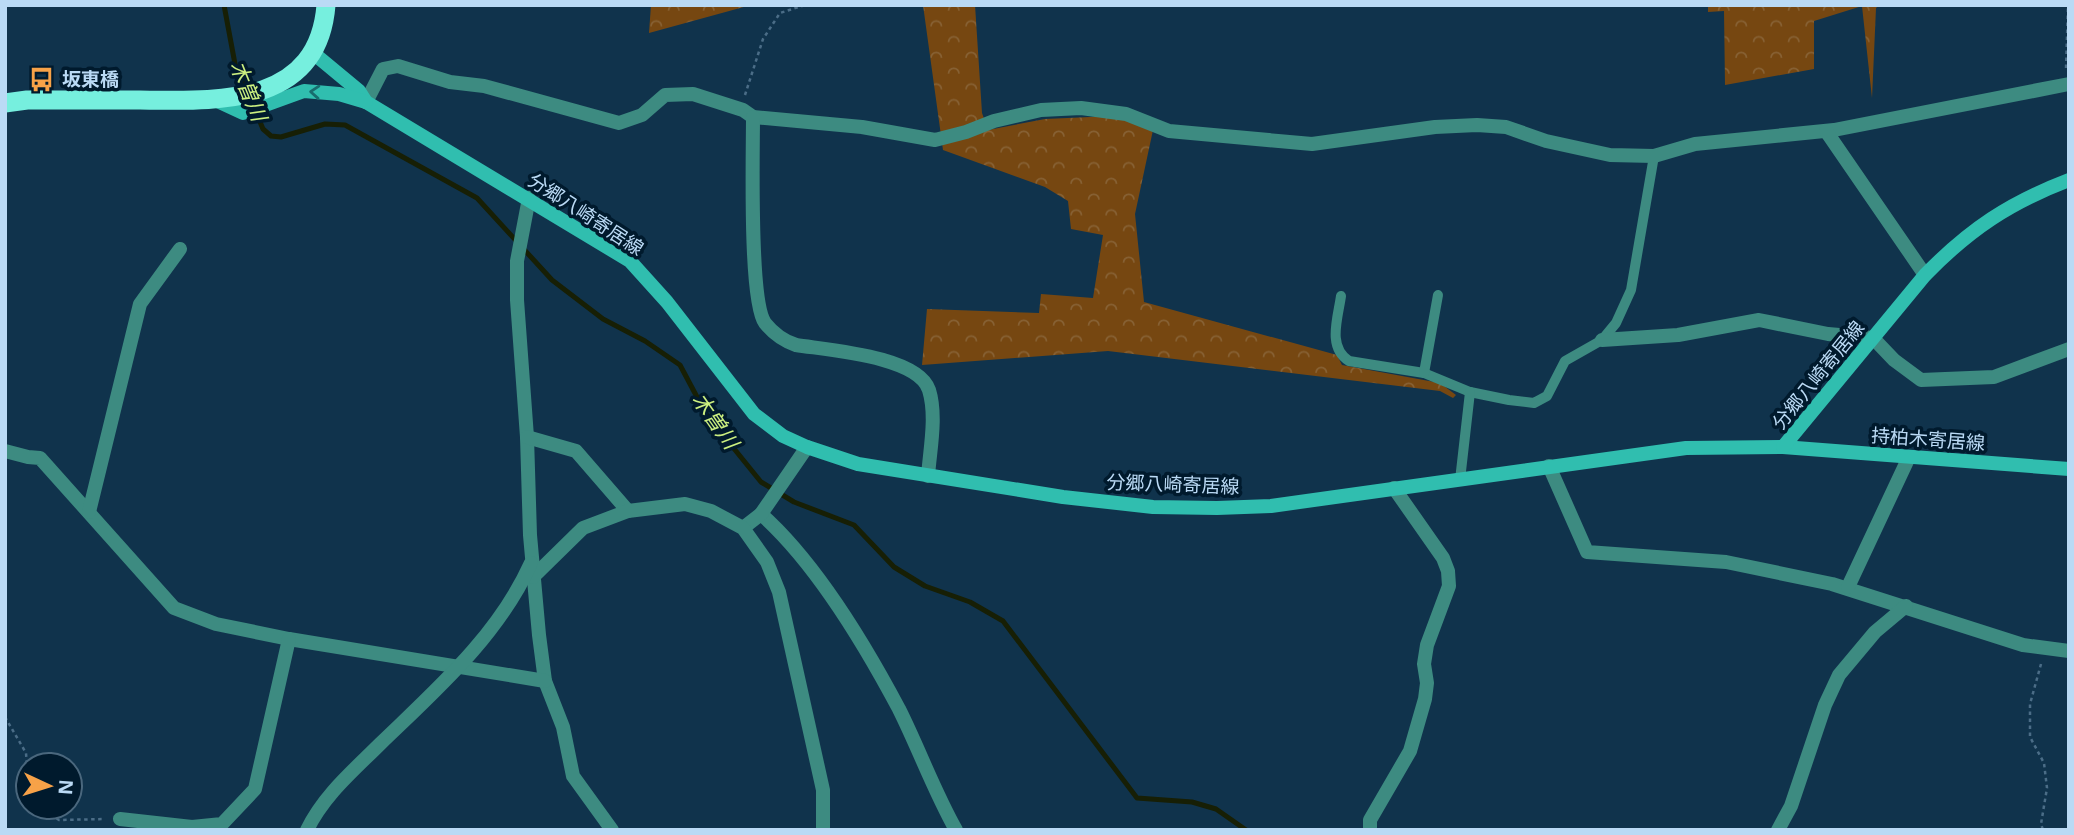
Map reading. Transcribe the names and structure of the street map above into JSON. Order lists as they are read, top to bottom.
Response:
{
  "streets": {
    "main road": ["分郷八崎寄居線", "持柏木寄居線"]
  },
  "crossings": [
    ["分郷八崎寄居線", "持柏木寄居線"]
  ],
  "water": ["木曽川"],
  "places": {
    "bus stop": ["坂東橋"]
  },
  "north": "right"
}
